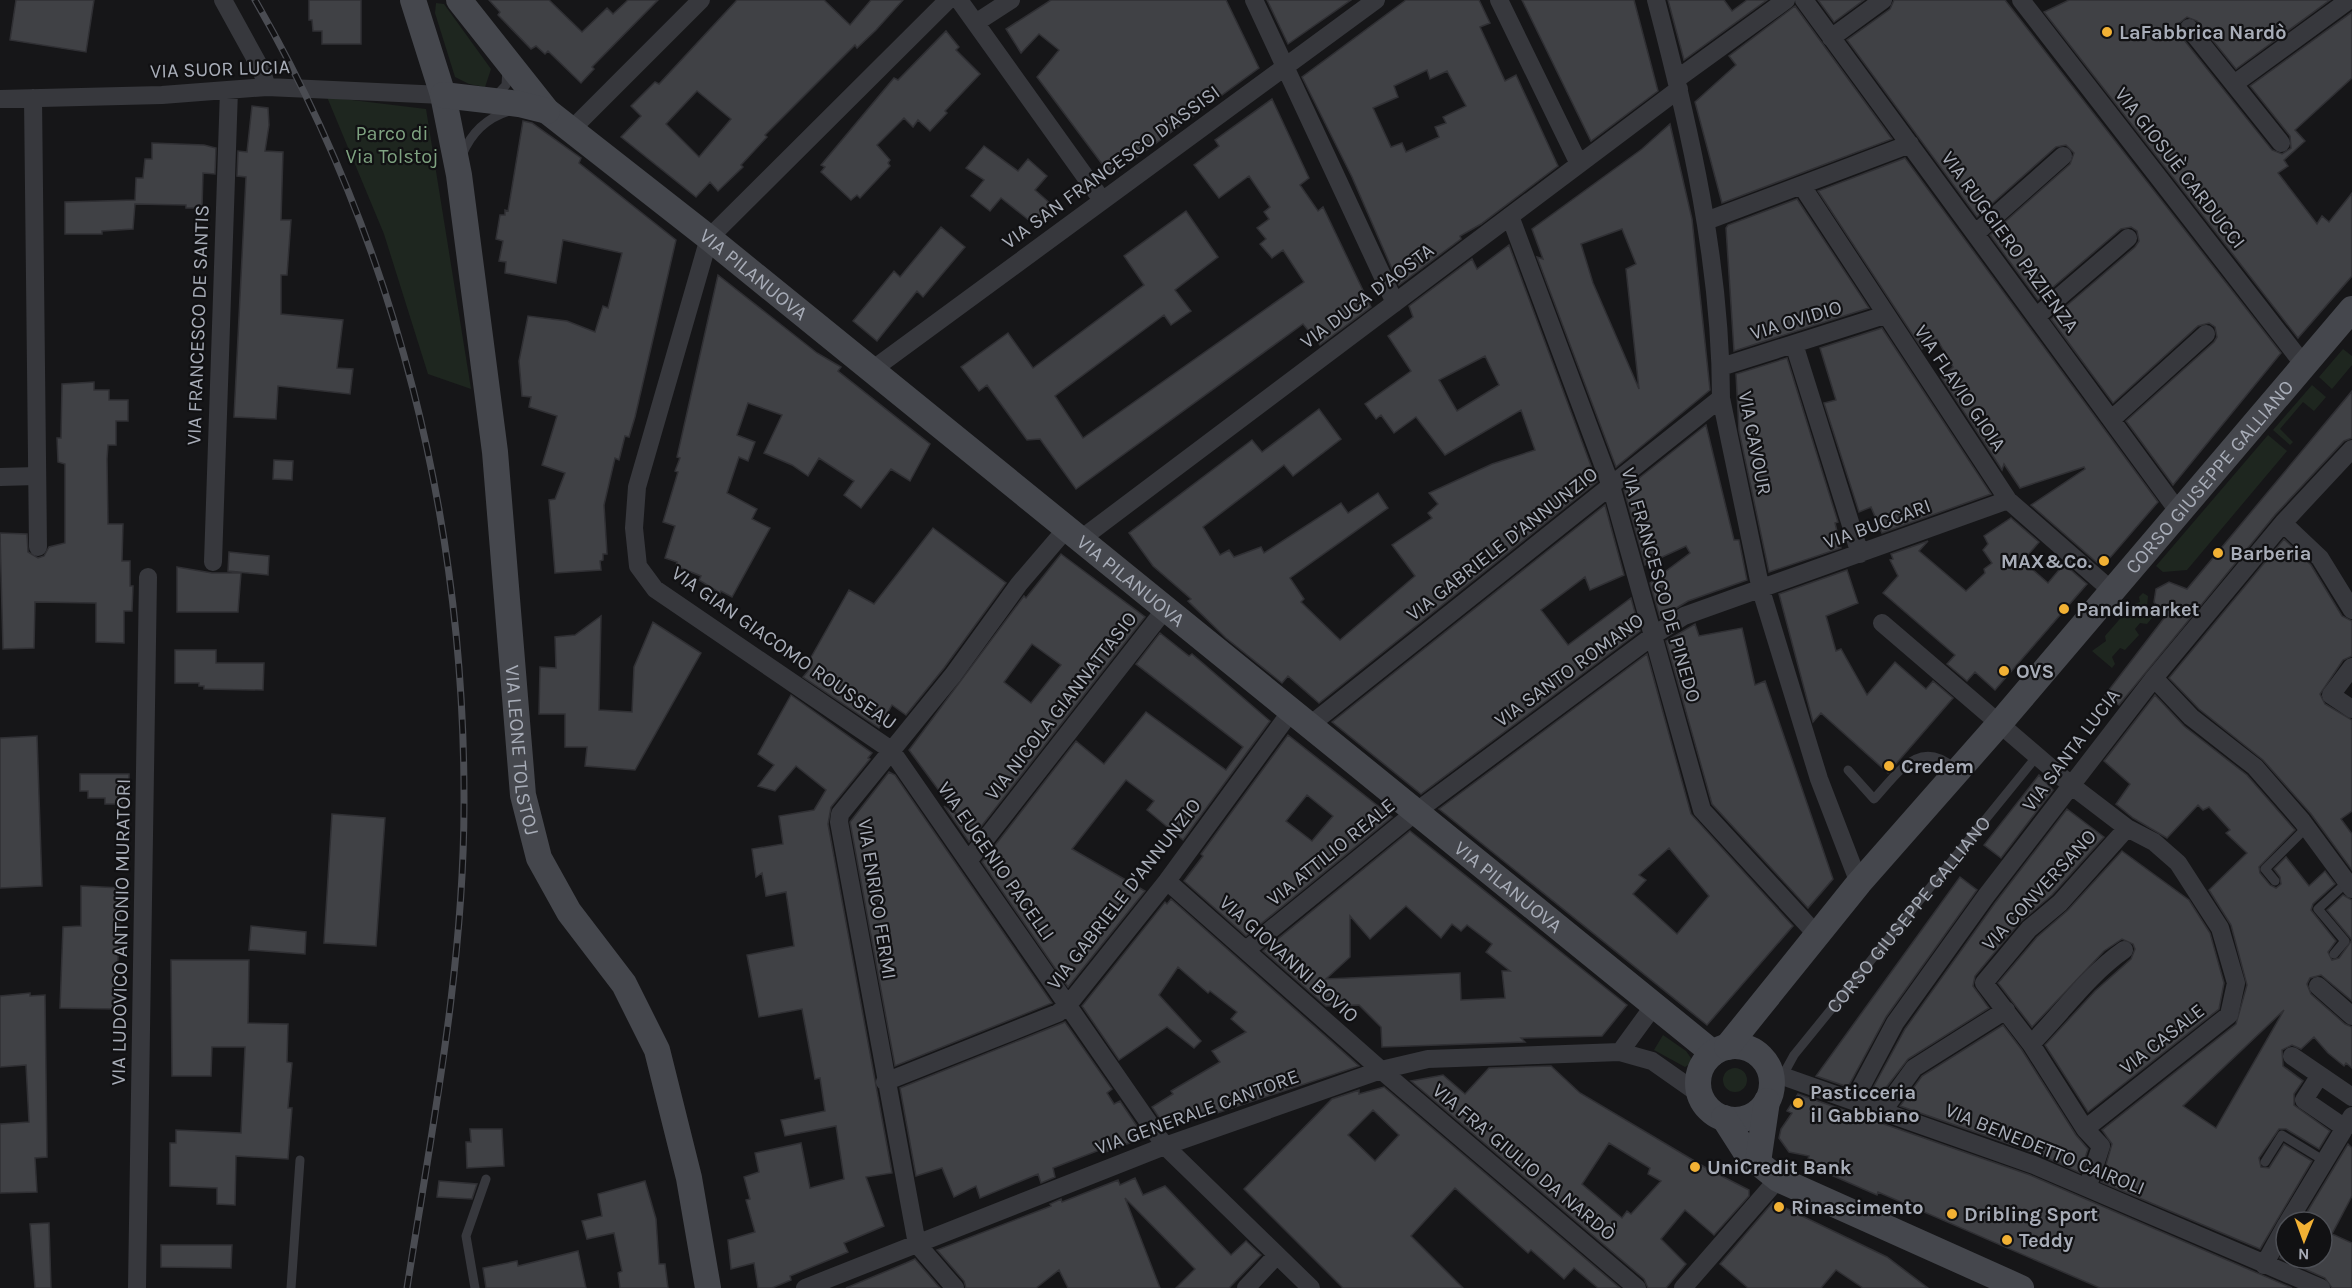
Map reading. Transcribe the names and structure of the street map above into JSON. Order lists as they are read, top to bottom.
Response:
{
  "streets": {
    "street": [
      "VIA SUOR LUCIA",
      "VIA SAN FRANCESCO D'ASSISI",
      "VIA GIOSUÈ CARDUCCI",
      "VIA RUGGIERO PAZIENZA",
      "VIA PILANUOVA",
      "VIA DUCA D'AOSTA",
      "VIA OVIDIO",
      "VIA FRANCESCO DE SANTIS",
      "VIA FLAVIO GIOIA",
      "VIA CAVOUR",
      "CORSO GIUSEPPE GALLIANO",
      "VIA BUCCARI",
      "VIA GABRIELE D'ANNUNZIO",
      "VIA FRANCESCO DE PINEDO",
      "VIA GIAN GIACOMO ROUSSEAU",
      "VIA SANTO ROMANO",
      "VIA NICOLA GIANNATTASIO",
      "VIA LEONE TOLSTOJ",
      "VIA SANTA LUCIA",
      "VIA ATTILIO REALE",
      "VIA EUGENIO PACELLI",
      "VIA CONVERSANO",
      "VIA ENRICO FERMI",
      "VIA LUDOVICO ANTONIO MURATORI",
      "VIA GIOVANNI BOVIO",
      "VIA CASALE",
      "VIA GENERALE CANTORE",
      "VIA BENEDETTO CAIROLI",
      "VIA FRA' GIULIO DA NARDÒ"
    ]
  },
  "crossings": [
    ["VIA SUOR LUCIA", "VIA FRANCESCO DE SANTIS"],
    ["VIA SUOR LUCIA", "VIA LEONE TOLSTOJ"],
    ["VIA SAN FRANCESCO D'ASSISI", "VIA PILANUOVA"],
    ["VIA GIOSUÈ CARDUCCI", "CORSO GIUSEPPE GALLIANO"],
    ["VIA RUGGIERO PAZIENZA", "CORSO GIUSEPPE GALLIANO"],
    ["VIA PILANUOVA", "VIA DUCA D'AOSTA"],
    ["VIA PILANUOVA", "CORSO GIUSEPPE GALLIANO"],
    ["VIA PILANUOVA", "VIA GABRIELE D'ANNUNZIO"],
    ["VIA PILANUOVA", "VIA GIAN GIACOMO ROUSSEAU"],
    ["VIA PILANUOVA", "VIA SANTO ROMANO"],
    ["VIA PILANUOVA", "VIA NICOLA GIANNATTASIO"],
    ["VIA PILANUOVA", "VIA LEONE TOLSTOJ"],
    ["VIA PILANUOVA", "VIA ATTILIO REALE"],
    ["VIA PILANUOVA", "VIA ENRICO FERMI"],
    ["VIA PILANUOVA", "VIA GENERALE CANTORE"],
    ["VIA PILANUOVA", "VIA BENEDETTO CAIROLI"],
    ["VIA DUCA D'AOSTA", "VIA CAVOUR"],
    ["VIA DUCA D'AOSTA", "VIA FRANCESCO DE PINEDO"],
    ["VIA DUCA D'AOSTA", "VIA ENRICO FERMI"],
    ["VIA OVIDIO", "VIA FLAVIO GIOIA"],
    ["VIA OVIDIO", "VIA CAVOUR"],
    ["VIA FLAVIO GIOIA", "CORSO GIUSEPPE GALLIANO"],
    ["VIA FLAVIO GIOIA", "VIA BUCCARI"],
    ["VIA CAVOUR", "CORSO GIUSEPPE GALLIANO"],
    ["VIA CAVOUR", "VIA BUCCARI"],
    ["VIA CAVOUR", "VIA GABRIELE D'ANNUNZIO"],
    ["VIA CAVOUR", "VIA SANTO ROMANO"],
    ["CORSO GIUSEPPE GALLIANO", "VIA FRANCESCO DE PINEDO"],
    ["CORSO GIUSEPPE GALLIANO", "VIA CASALE"],
    ["CORSO GIUSEPPE GALLIANO", "VIA GENERALE CANTORE"],
    ["CORSO GIUSEPPE GALLIANO", "VIA BENEDETTO CAIROLI"],
    ["VIA BUCCARI", "VIA SANTO ROMANO"],
    ["VIA GABRIELE D'ANNUNZIO", "VIA FRANCESCO DE PINEDO"],
    ["VIA GABRIELE D'ANNUNZIO", "VIA EUGENIO PACELLI"],
    ["VIA GABRIELE D'ANNUNZIO", "VIA ENRICO FERMI"],
    ["VIA GABRIELE D'ANNUNZIO", "VIA GIOVANNI BOVIO"],
    ["VIA FRANCESCO DE PINEDO", "VIA SANTO ROMANO"],
    ["VIA GIAN GIACOMO ROUSSEAU", "VIA EUGENIO PACELLI"],
    ["VIA GIAN GIACOMO ROUSSEAU", "VIA ENRICO FERMI"],
    ["VIA SANTO ROMANO", "VIA ATTILIO REALE"],
    ["VIA NICOLA GIANNATTASIO", "VIA EUGENIO PACELLI"],
    ["VIA SANTA LUCIA", "VIA CASALE"],
    ["VIA SANTA LUCIA", "VIA BENEDETTO CAIROLI"],
    ["VIA ATTILIO REALE", "VIA GIOVANNI BOVIO"],
    ["VIA EUGENIO PACELLI", "VIA ENRICO FERMI"],
    ["VIA EUGENIO PACELLI", "VIA GENERALE CANTORE"],
    ["VIA CONVERSANO", "VIA CASALE"],
    ["VIA ENRICO FERMI", "VIA GENERALE CANTORE"],
    ["VIA GIOVANNI BOVIO", "VIA GENERALE CANTORE"],
    ["VIA GIOVANNI BOVIO", "VIA FRA' GIULIO DA NARDÒ"],
    ["VIA GENERALE CANTORE", "VIA BENEDETTO CAIROLI"],
    ["VIA GENERALE CANTORE", "VIA FRA' GIULIO DA NARDÒ"]
  ],
  "parks": ["Parco di Via Tolstoj"],
  "places": [
    "LaFabbrica Nardò",
    "Barberia",
    "MAX&Co.",
    "Pandimarket",
    "OVS",
    "Credem",
    "Pasticceria il Gabbiano",
    "UniCredit Bank",
    "Rinascimento",
    "Dribling Sport",
    "Teddy"
  ],
  "north": "bottom"
}
